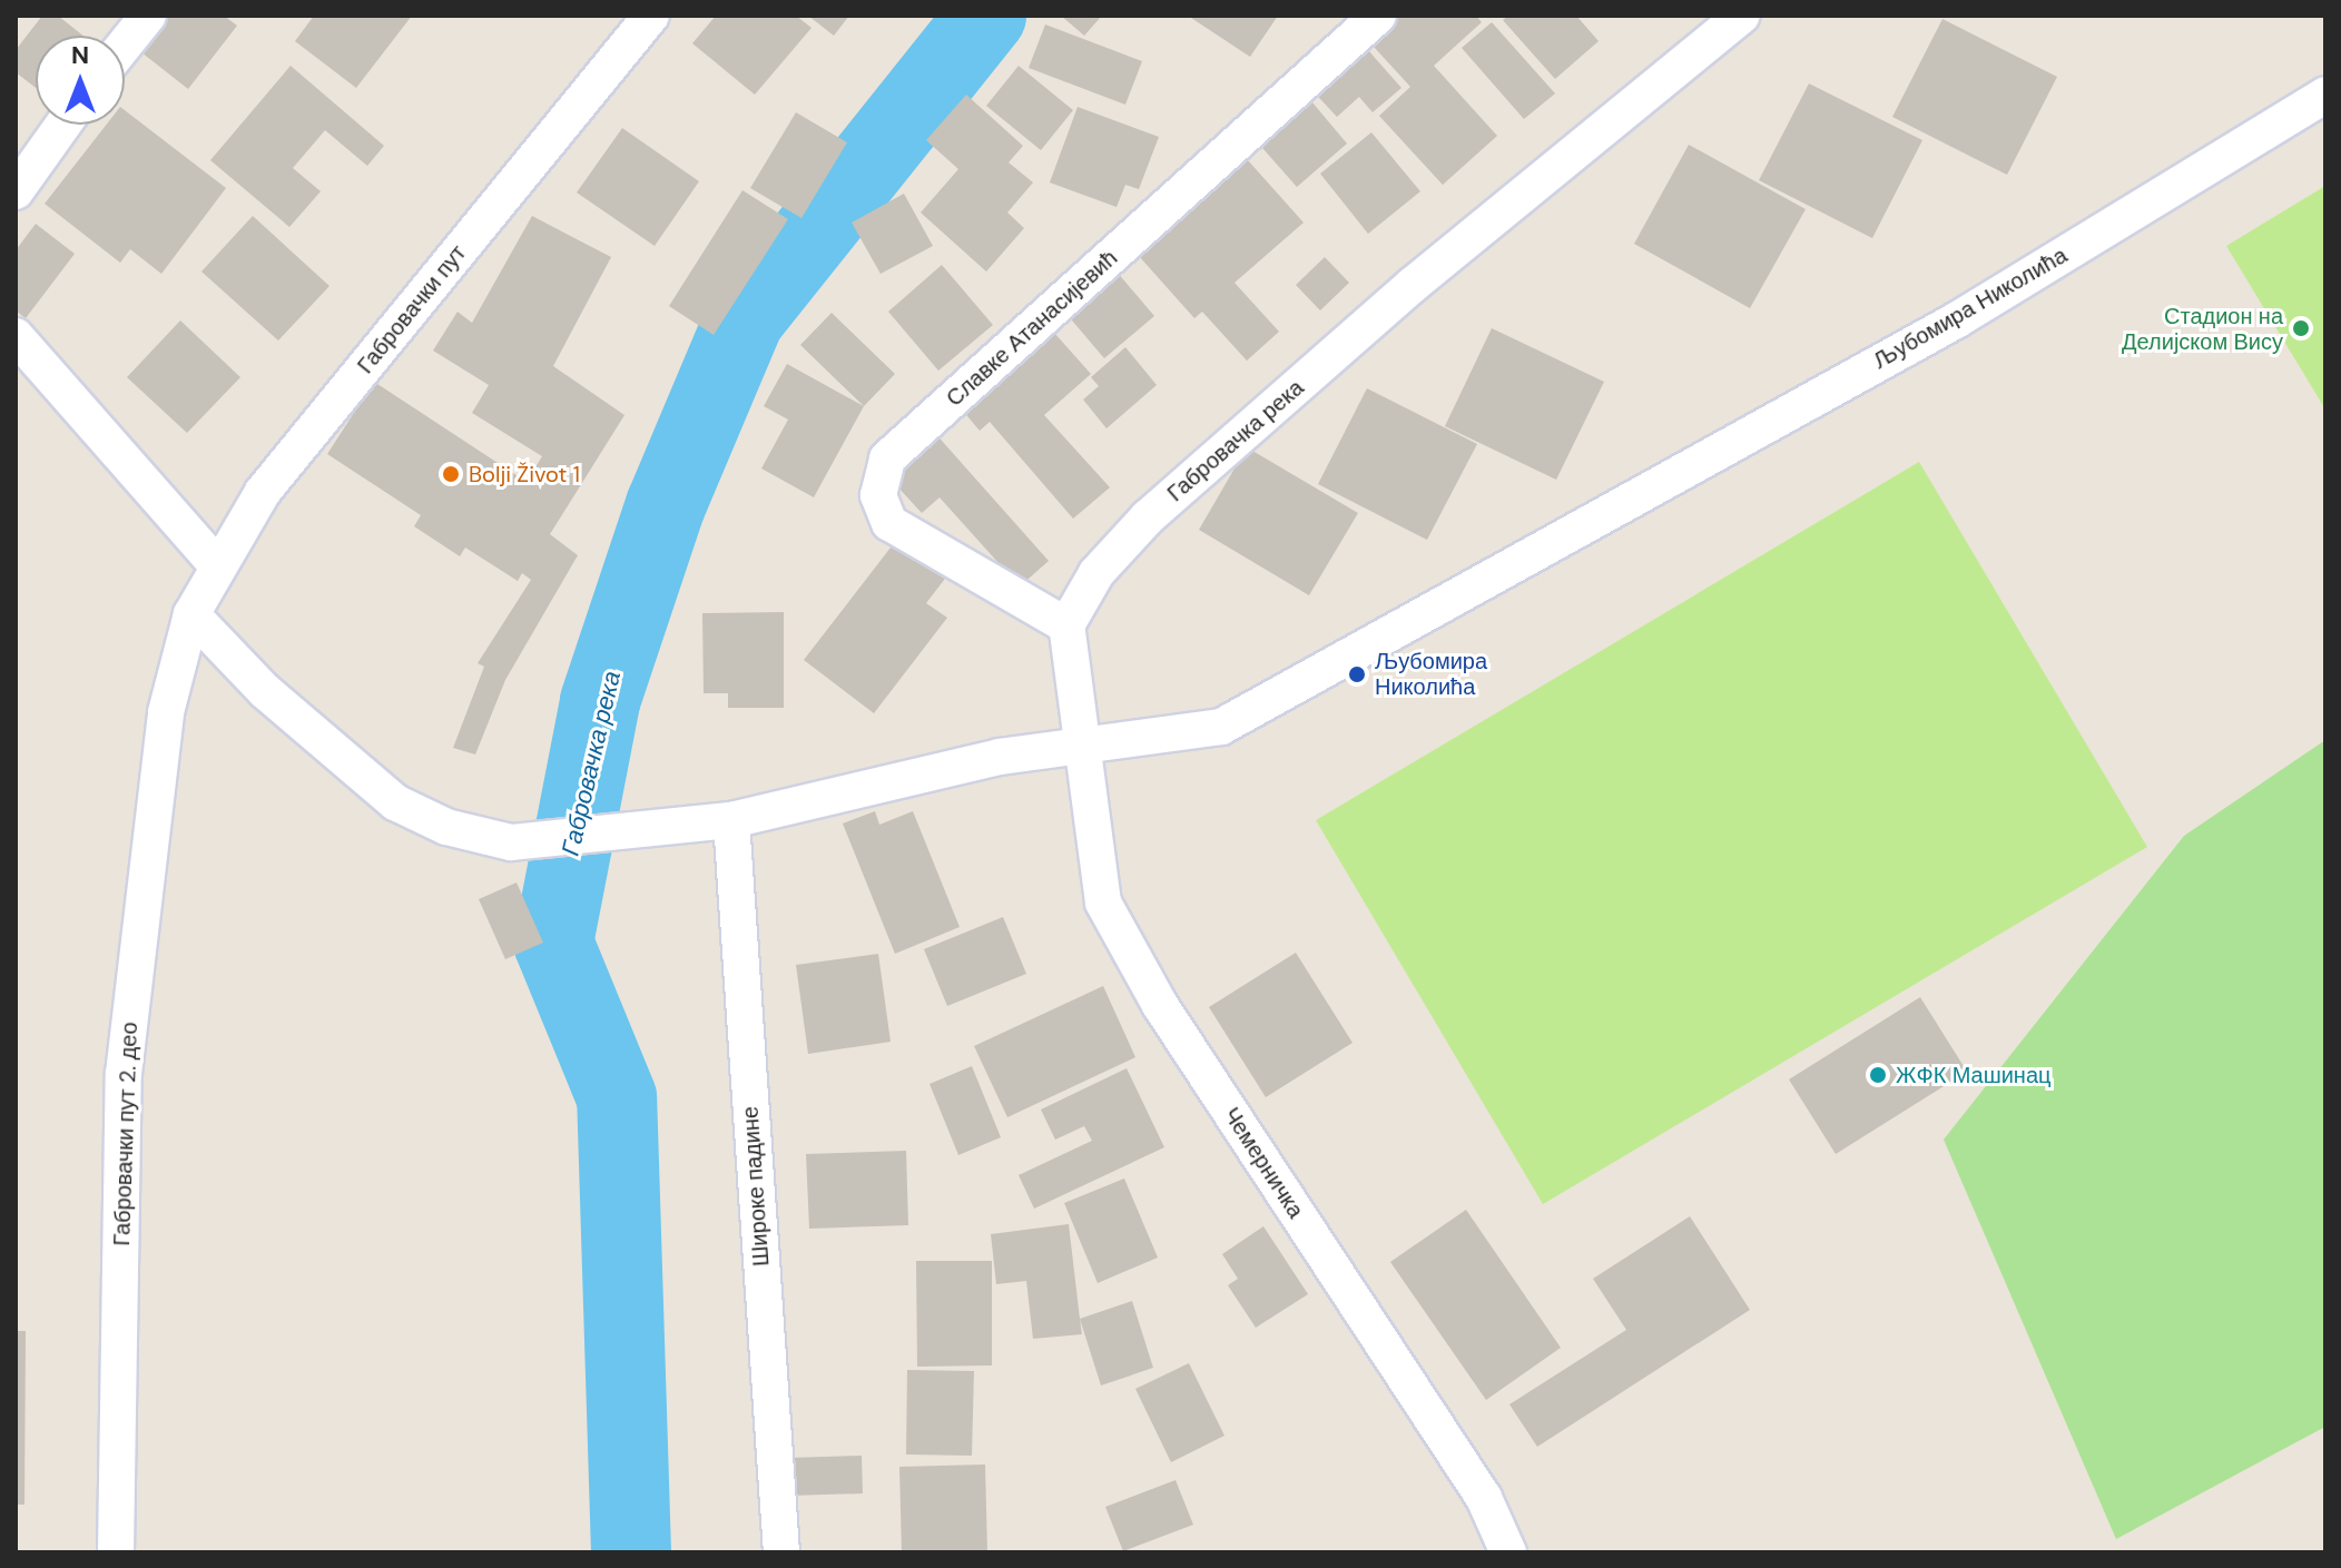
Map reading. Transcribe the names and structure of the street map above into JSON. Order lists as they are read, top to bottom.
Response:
{
  "streets": {
    "street": [
      "Љубомира Николића",
      "Габровачки пут",
      "Славке Атанасијевић",
      "Габровачка река",
      "Габровачки пут 2. део",
      "Чемерничка",
      "Широке падине"
    ]
  },
  "crossings": [
    ["Љубомира Николића", "Чемерничка"],
    ["Габровачки пут", "Габровачки пут 2. део"],
    ["Славке Атанасијевић", "Габровачка река"]
  ],
  "water": ["Габровачка река"],
  "places": [
    "Стадион на Делијском Вису",
    "Bolji Život 1",
    "Љубомира Николића",
    "ЖФК Машинац"
  ],
  "north": "top"
}
